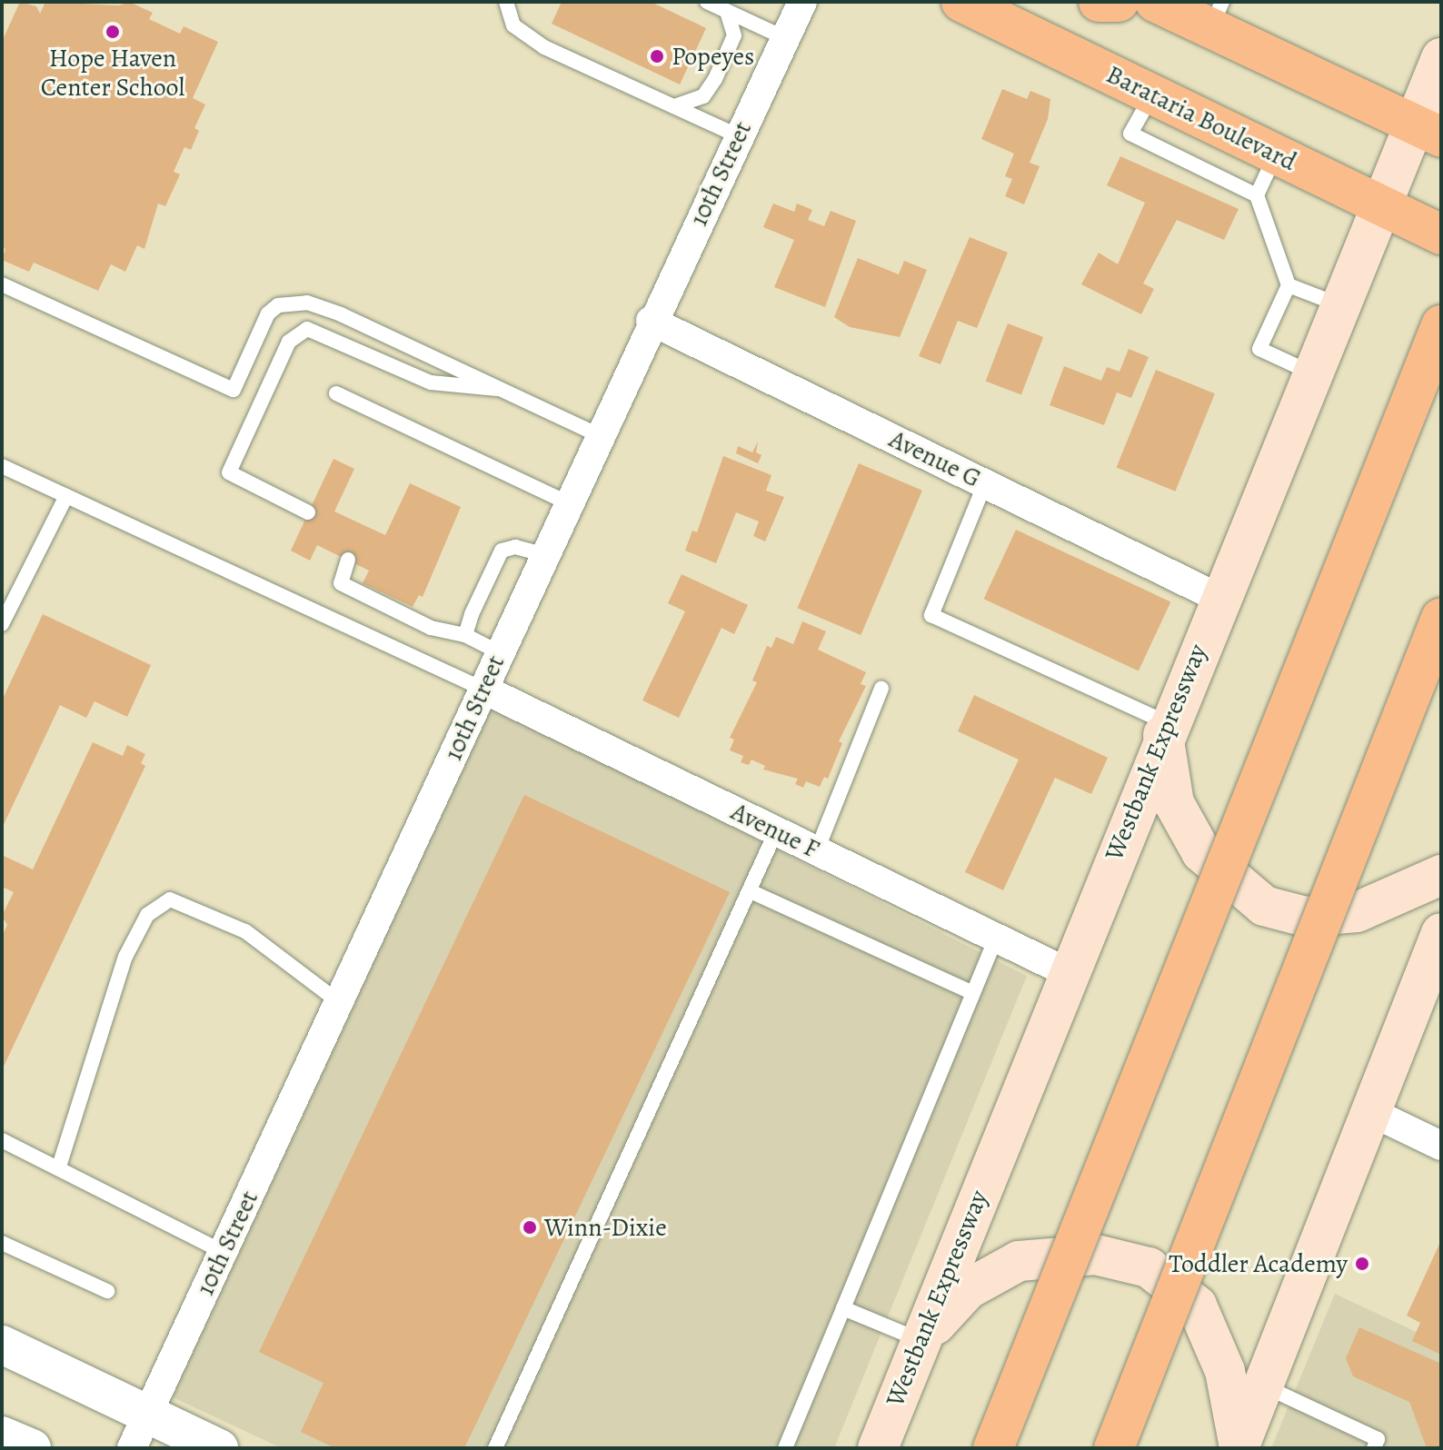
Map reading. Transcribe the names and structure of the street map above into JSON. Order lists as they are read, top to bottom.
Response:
{
  "streets": {
    "main road": ["Barataria Boulevard", "Westbank Expressway"],
    "street": ["10th Street", "Avenue G", "Avenue F"]
  },
  "crossings": [
    ["Barataria Boulevard", "Westbank Expressway"],
    ["10th Street", "Avenue G"],
    ["10th Street", "Avenue F"],
    ["Avenue G", "Westbank Expressway"],
    ["Westbank Expressway", "Avenue F"]
  ],
  "places": [
    "Hope Haven Center School",
    "Popeyes",
    "Winn-Dixie",
    "Toddler Academy"
  ]
}
